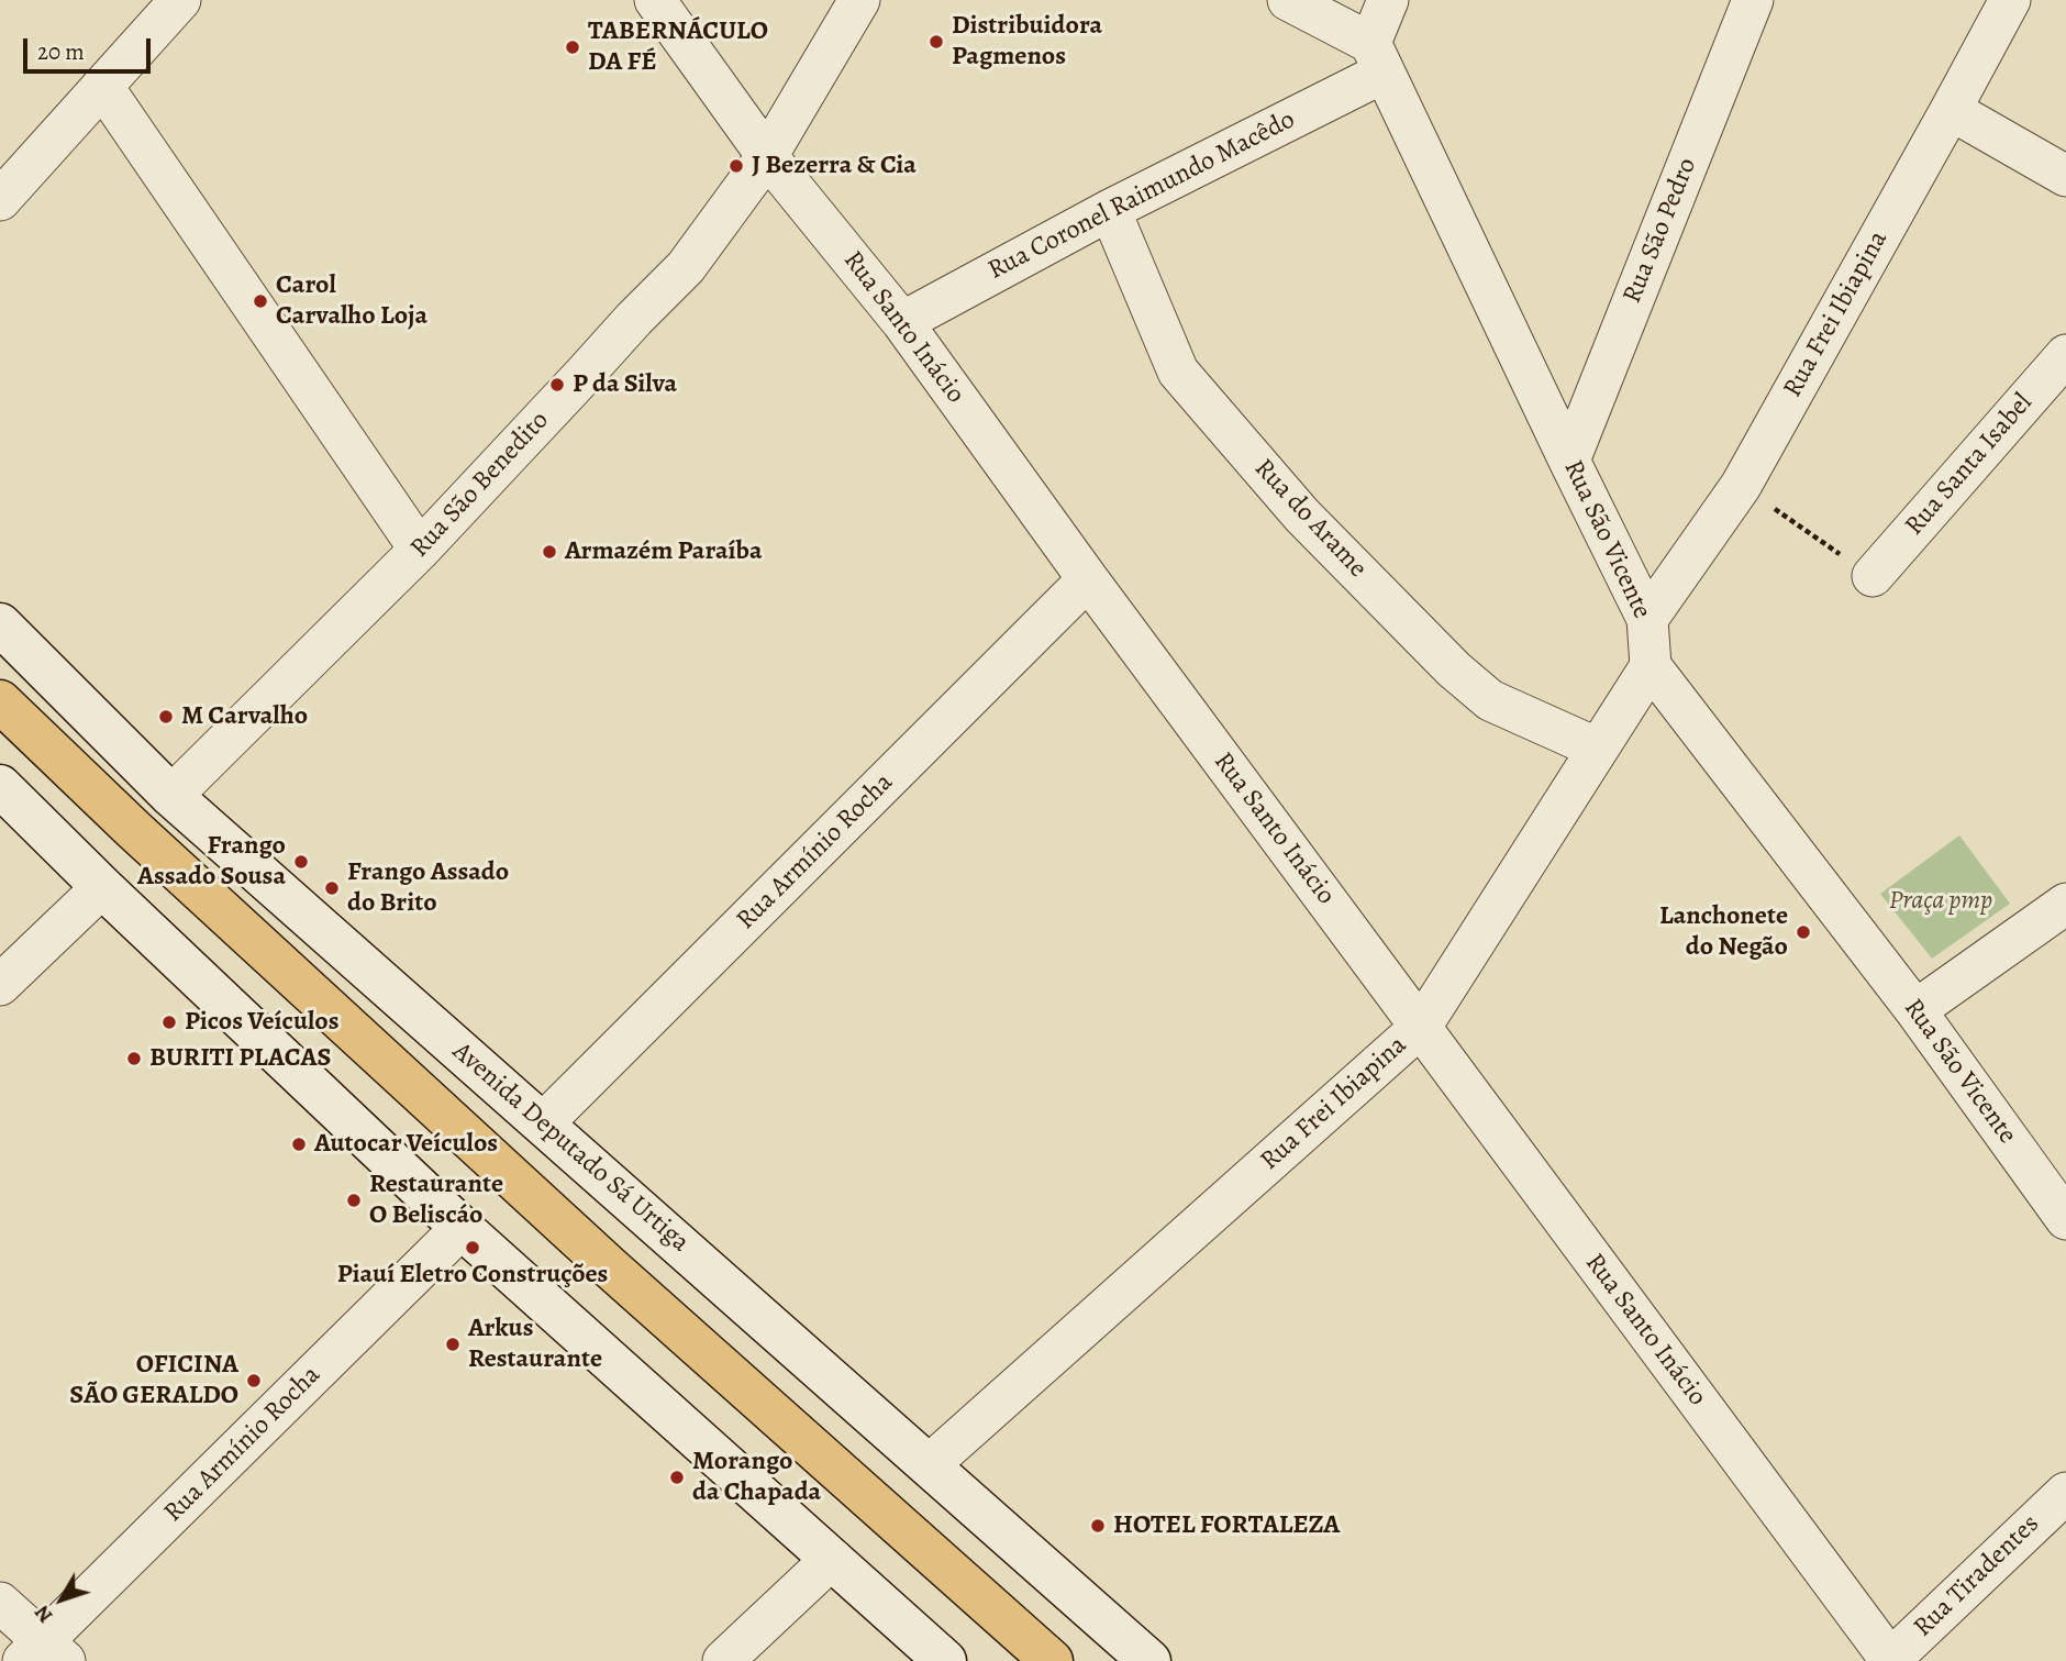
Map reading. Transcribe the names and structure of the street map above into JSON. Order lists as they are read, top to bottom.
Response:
{
  "streets": {
    "main road": ["Avenida Deputado Sá Urtiga"],
    "street": [
      "Rua Coronel Raimundo Macêdo",
      "Rua São Pedro",
      "Rua Frei Ibiapina",
      "Rua Santo Inácio",
      "Rua Santa Isabel",
      "Rua São Benedito",
      "Rua do Arame",
      "Rua São Vicente",
      "Rua Armínio Rocha",
      "Rua Tiradentes"
    ]
  },
  "crossings": [
    ["Rua Coronel Raimundo Macêdo", "Rua Santo Inácio"],
    ["Rua Coronel Raimundo Macêdo", "Rua do Arame"],
    ["Rua Coronel Raimundo Macêdo", "Rua São Vicente"],
    ["Rua São Pedro", "Rua São Vicente"],
    ["Rua Frei Ibiapina", "Rua Santo Inácio"],
    ["Rua Frei Ibiapina", "Rua do Arame"],
    ["Rua Frei Ibiapina", "Rua São Vicente"],
    ["Rua Frei Ibiapina", "Avenida Deputado Sá Urtiga"],
    ["Rua Santo Inácio", "Rua São Benedito"],
    ["Rua Santo Inácio", "Rua Armínio Rocha"],
    ["Rua Santo Inácio", "Rua Tiradentes"],
    ["Rua São Benedito", "Avenida Deputado Sá Urtiga"],
    ["Rua Armínio Rocha", "Avenida Deputado Sá Urtiga"]
  ],
  "parks": ["Praça pmp"],
  "places": [
    "Distribuidora Pagmenos",
    "TABERNÁCULO DA FÉ",
    "J Bezerra & Cia",
    "Carol Carvalho Loja",
    "P da Silva",
    "Armazém Paraíba",
    "M Carvalho",
    "Frango Assado Sousa",
    "Frango Assado do Brito",
    "Lanchonete do Negão",
    "Picos Veículos",
    "BURITI PLACAS",
    "Autocar Veículos",
    "Restaurante O Beliscáo",
    "Piauí Eletro Construções",
    "Arkus Restaurante",
    "OFICINA SÃO GERALDO",
    "Morango da Chapada",
    "HOTEL FORTALEZA"
  ],
  "scale_bar": "20 m",
  "north": "bottom left"
}
